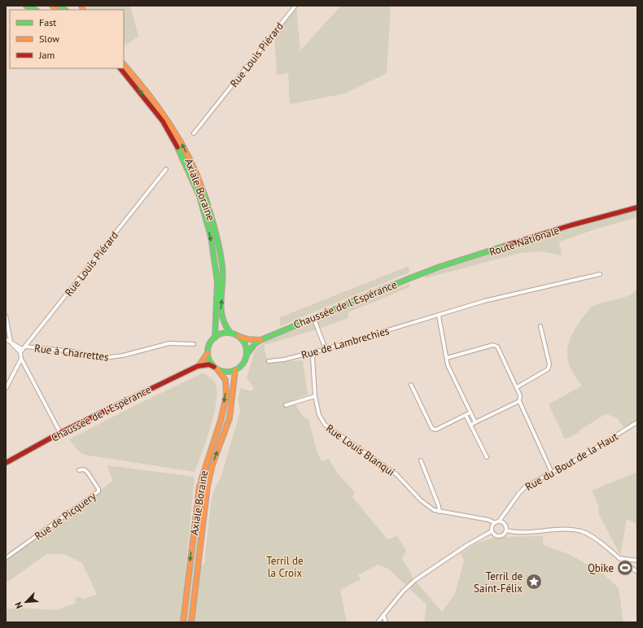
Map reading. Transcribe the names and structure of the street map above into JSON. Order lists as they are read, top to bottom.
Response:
{
  "streets": {
    "main road": ["Axiale Boraine", "Route Nationale", "Chaussée de l'Espérance"],
    "street": [
      "Rue Louis Piérard",
      "Rue de Lambrechies",
      "Rue à Charrettes",
      "Rue Louis Blanqui",
      "Rue du Bout de la Haut",
      "Rue de Picquery"
    ]
  },
  "crossings": [
    ["Rue Louis Piérard", "Rue à Charrettes"],
    ["Route Nationale", "Chaussée de l'Espérance"],
    ["Rue de Lambrechies", "Rue Louis Blanqui"],
    ["Rue Louis Blanqui", "Rue du Bout de la Haut"]
  ],
  "parks": ["Terril de la Croix"],
  "places": {
    "sports": ["Qbike"],
    "place": ["Terril de Saint-Félix"]
  },
  "legend": ["Fast", "Slow", "Jam"],
  "north": "bottom left"
}
